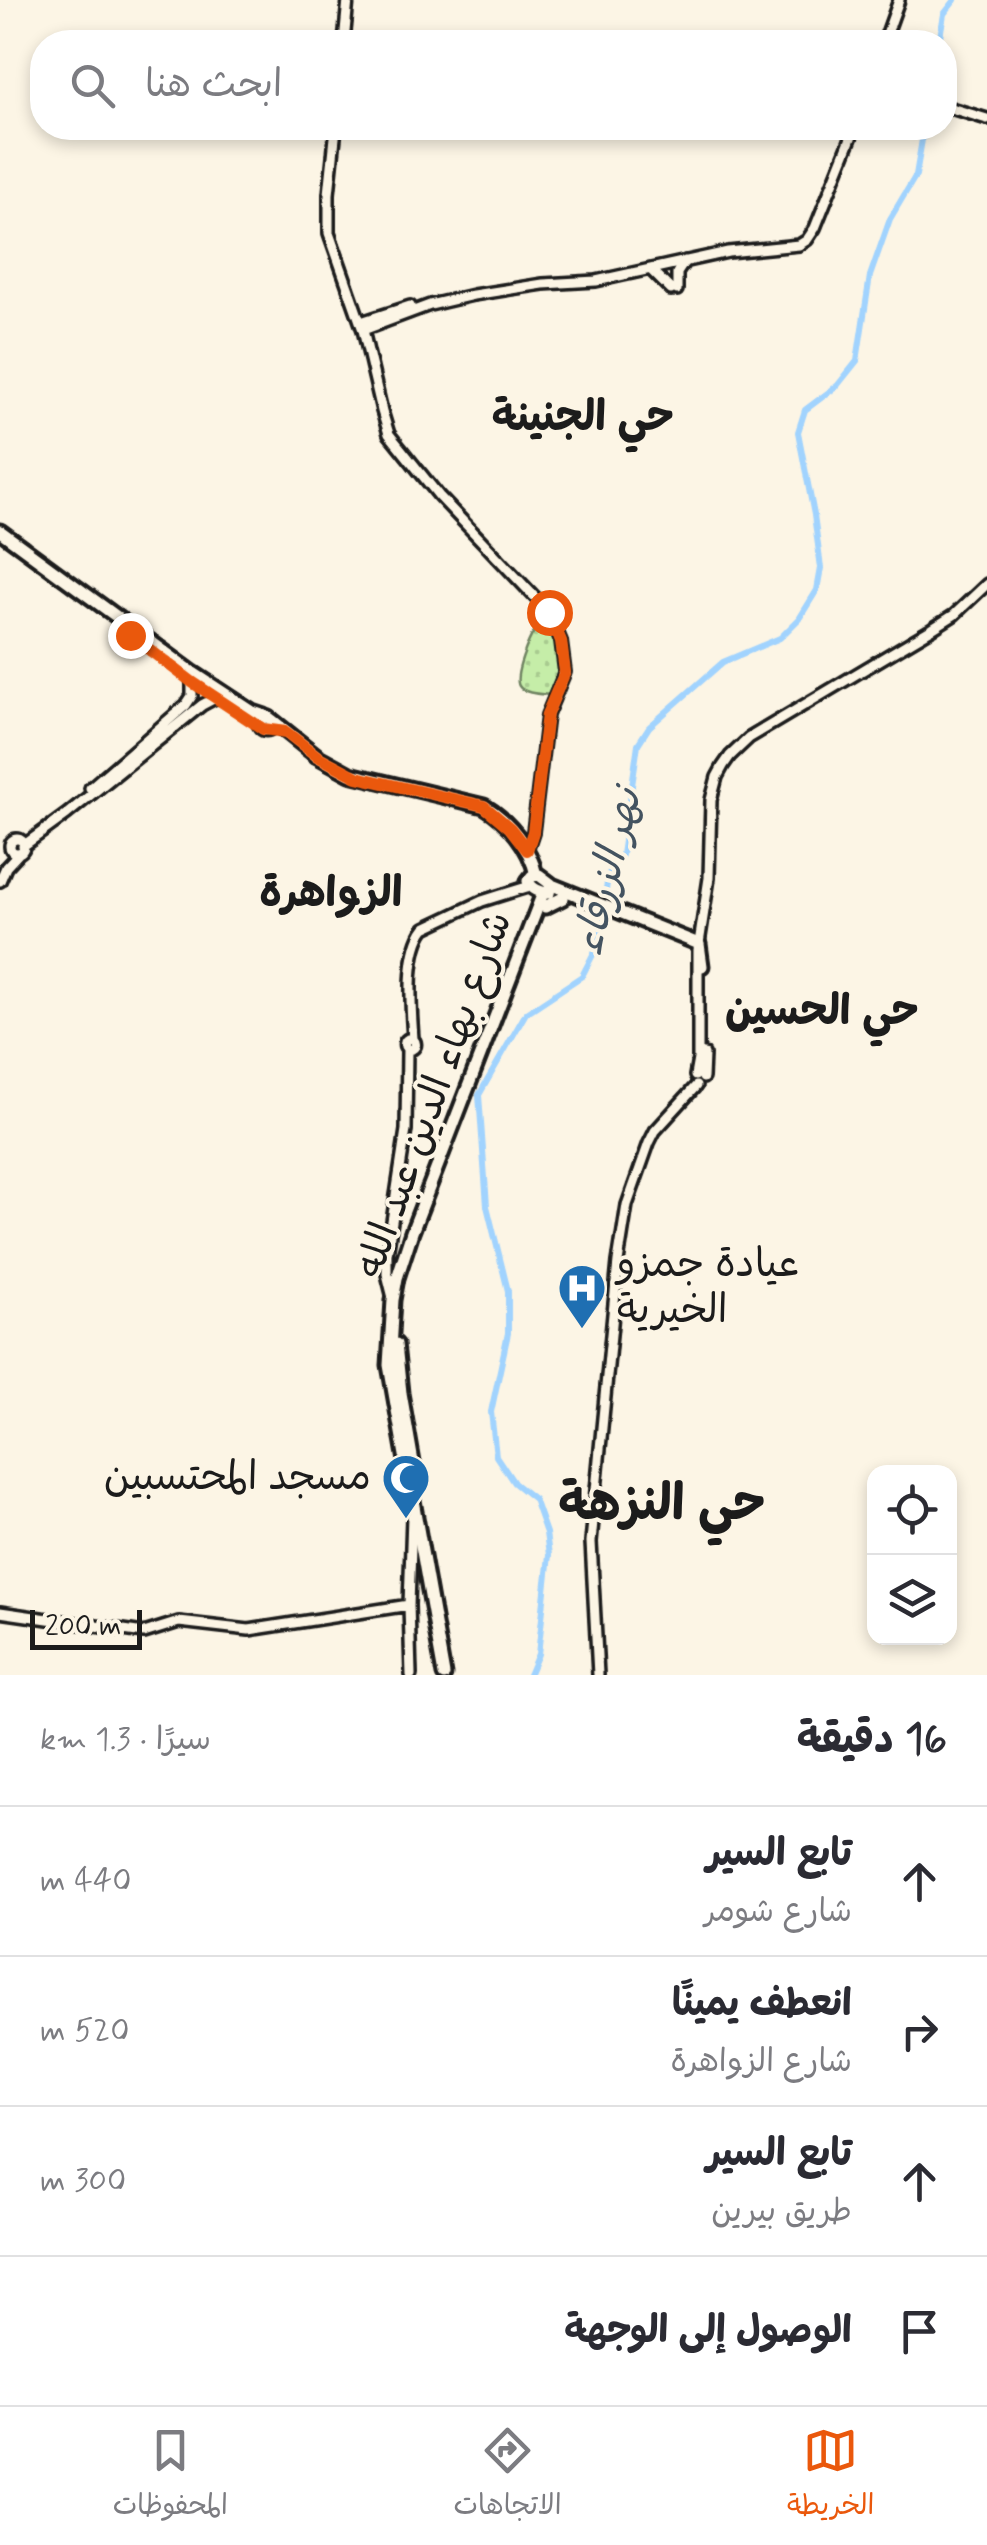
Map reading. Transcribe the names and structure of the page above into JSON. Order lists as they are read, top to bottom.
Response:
{
  "streets": {
    "main road": ["شارع بهاء الدين عبد الله"]
  },
  "districts": [
    "حي الجنينة",
    "الزواهرة",
    "حي الحسين",
    "حي النزهة"
  ],
  "water": ["نهر الزرقاء"],
  "places": {
    "hospital": ["عيادة جمزو الخيرية"],
    "mosque": ["مسجد المحتسبين"]
  },
  "scale_bar": "200 m",
  "page": {
    "search": "ابحث هنا",
    "scale": "200 m",
    "heading": ["16 دقيقة", "سيرًا · 1.3 km"],
    "list": [
      ["تابع السير", "شارع شومر", "440 m"],
      ["انعطف يمينًا", "شارع الزواهرة", "520 m"],
      ["تابع السير", "طريق بيرين", "300 m"],
      "الوصول إلى الوجهة"
    ],
    "nav": ["الخريطة", "الاتجاهات", "المحفوظات"]
  }
}
